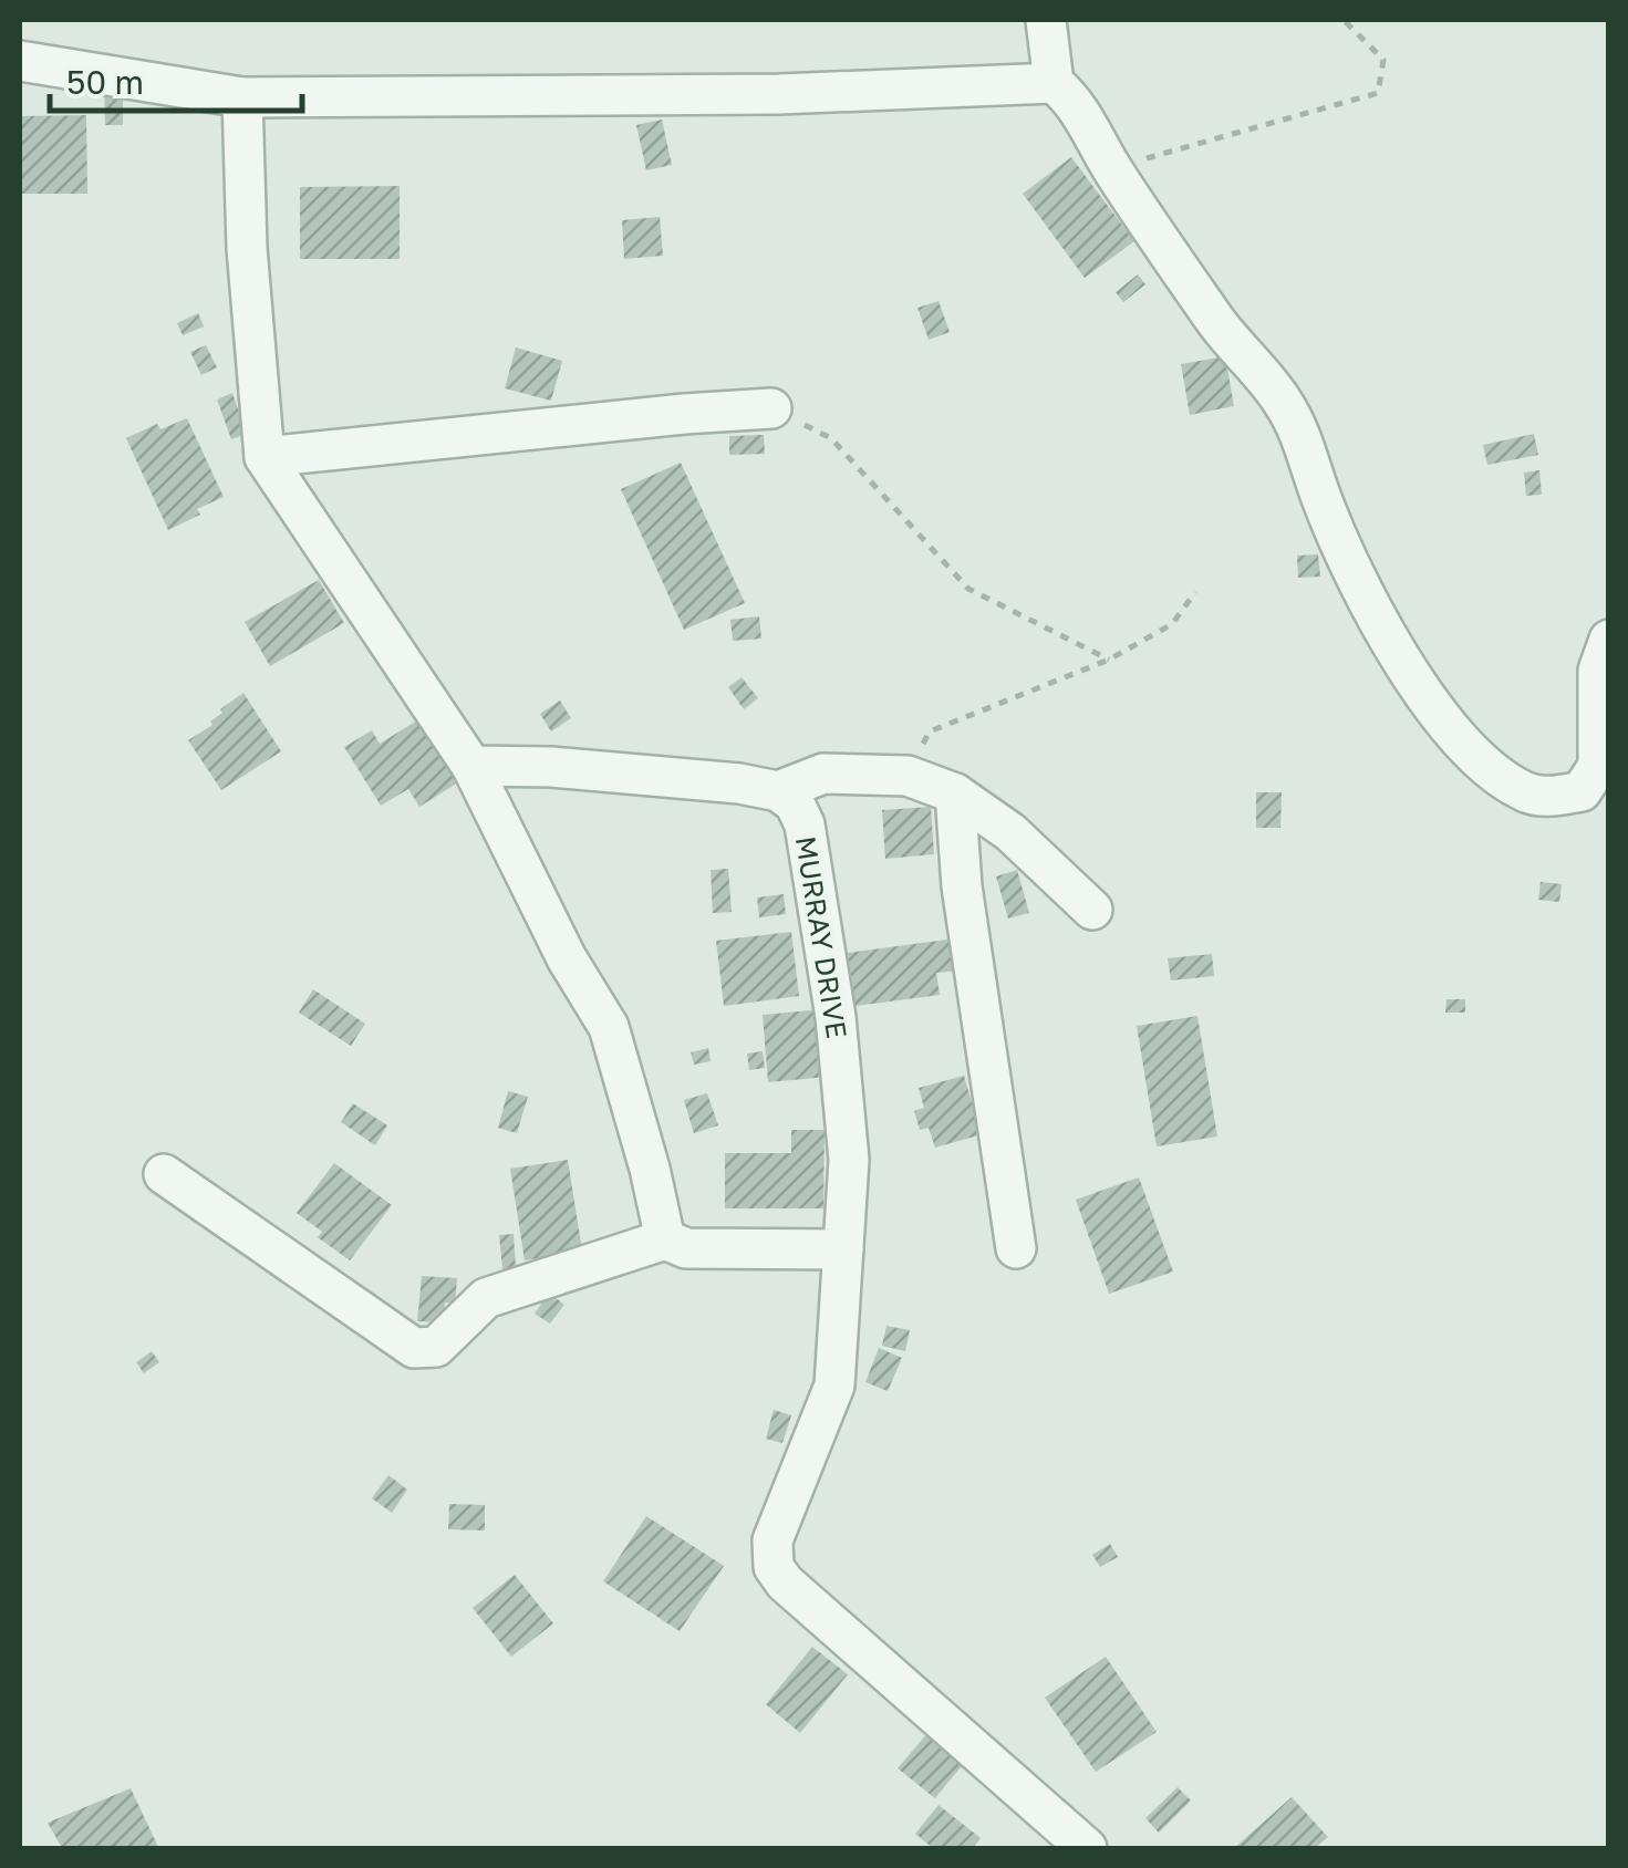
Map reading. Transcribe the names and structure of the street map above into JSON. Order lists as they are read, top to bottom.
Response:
{
  "streets": {
    "street": ["MURRAY DRIVE"]
  },
  "scale_bar": "50 m"
}
